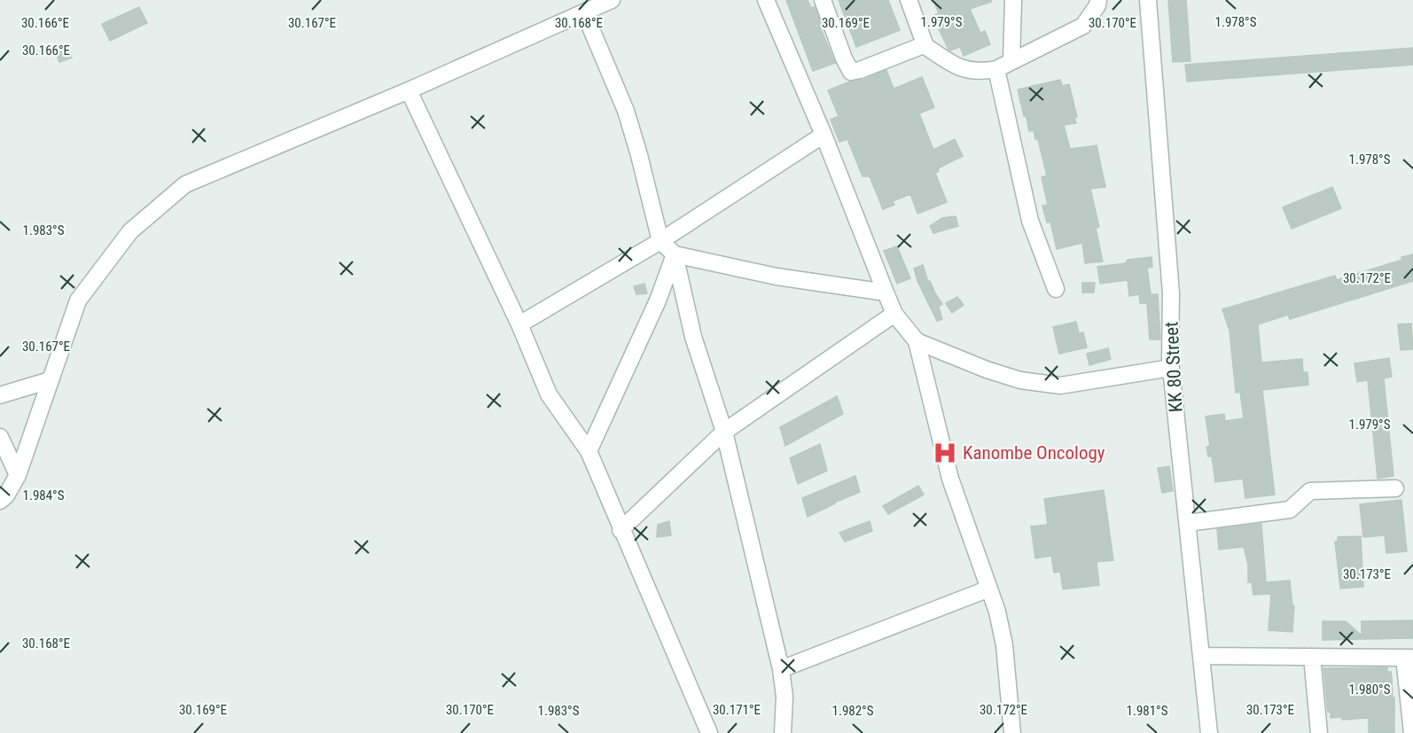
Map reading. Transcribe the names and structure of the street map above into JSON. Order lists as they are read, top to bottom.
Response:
{
  "streets": {
    "street": ["KK 80 Street"]
  },
  "places": {
    "hospital": ["Kanombe Oncology"]
  },
  "coordinates": [
    "1.978°S",
    "1.979°S",
    "30.167°E",
    "30.168°E",
    "30.169°E",
    "30.170°E",
    "30.166°E",
    "1.983°S",
    "30.172°E",
    "1.984°S",
    "30.173°E",
    "1.980°S",
    "30.171°E",
    "1.982°S",
    "1.981°S"
  ]
}
